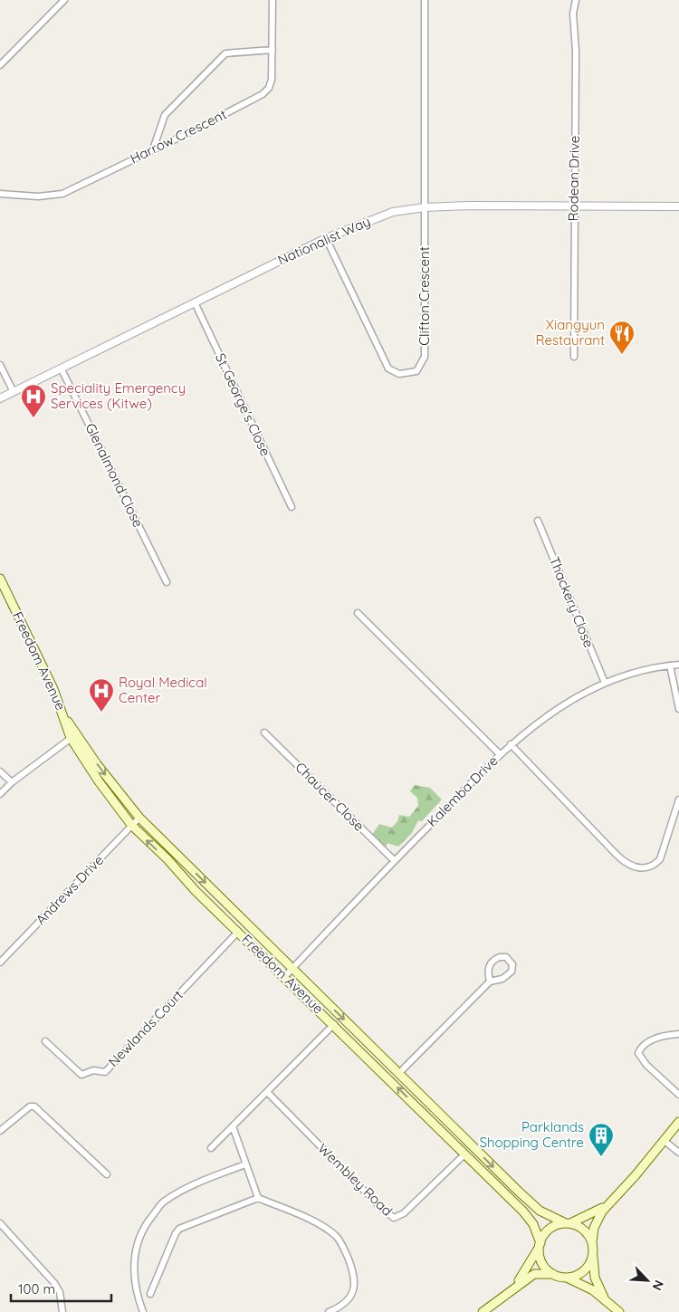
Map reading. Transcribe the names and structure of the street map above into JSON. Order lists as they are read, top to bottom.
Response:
{
  "streets": {
    "main road": ["Freedom Avenue"],
    "street": [
      "Harrow Crescent",
      "Rodean Drive",
      "Nationalist Way",
      "Clifton Crescent",
      "St. George's Close",
      "Glenalmond Close",
      "Thackery Close",
      "Kalemba Drive",
      "Chaucer Close",
      "Andrews Drive",
      "Newlands Court",
      "Wembley Road"
    ]
  },
  "crossings": [
    ["Rodean Drive", "Nationalist Way"],
    ["Nationalist Way", "Clifton Crescent"],
    ["Nationalist Way", "St. George's Close"],
    ["Nationalist Way", "Glenalmond Close"],
    ["Thackery Close", "Kalemba Drive"],
    ["Freedom Avenue", "Kalemba Drive"],
    ["Freedom Avenue", "Andrews Drive"],
    ["Freedom Avenue", "Newlands Court"],
    ["Freedom Avenue", "Wembley Road"],
    ["Kalemba Drive", "Chaucer Close"]
  ],
  "places": {
    "restaurant": ["Xiangyun Restaurant"],
    "hospital": ["Speciality Emergency Services (Kitwe)", "Royal Medical Center"],
    "building": ["Parklands Shopping Centre"]
  },
  "scale_bar": "100 m",
  "north": "bottom right"
}
